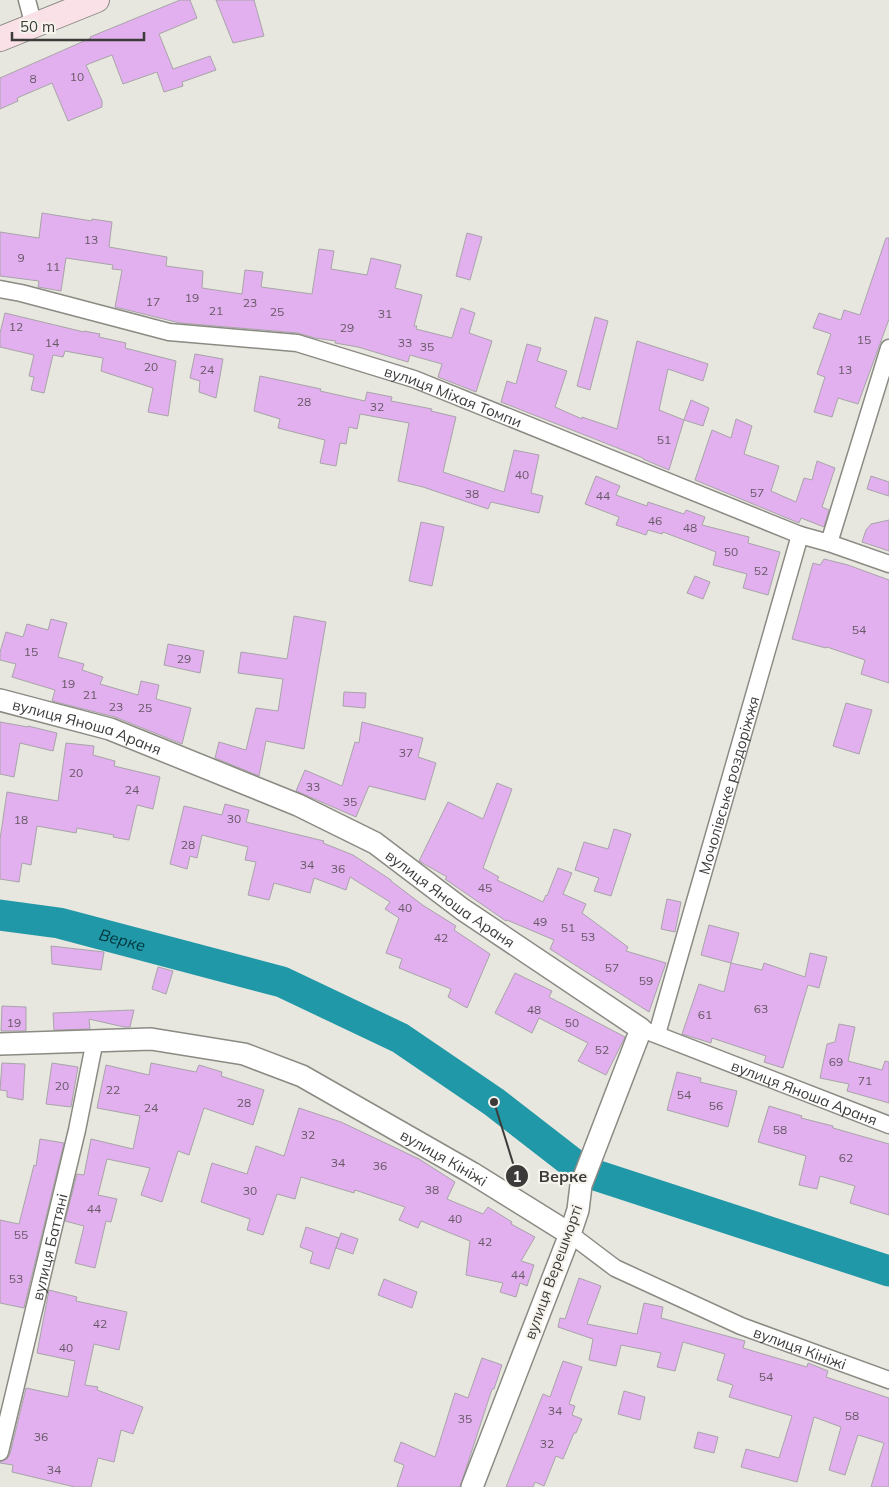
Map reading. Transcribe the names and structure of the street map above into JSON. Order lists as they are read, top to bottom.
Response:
{
  "streets": {
    "street": [
      "вулиця Міхая Томпи",
      "вулиця Яноша Араня",
      "Мочолівське роздоріжжя",
      "вулиця Кініжі",
      "вулиця Баттяні",
      "вулиця Верешморті"
    ]
  },
  "crossings": [
    ["вулиця Міхая Томпи", "Мочолівське роздоріжжя"],
    ["вулиця Яноша Араня", "Мочолівське роздоріжжя"],
    ["вулиця Яноша Араня", "вулиця Верешморті"],
    ["Мочолівське роздоріжжя", "вулиця Верешморті"],
    ["вулиця Кініжі", "вулиця Баттяні"],
    ["вулиця Кініжі", "вулиця Верешморті"]
  ],
  "water": ["Верке"],
  "places": ["Верке"],
  "house_numbers": [
    "10",
    "8",
    "13",
    "9",
    "11",
    "19",
    "17",
    "23",
    "21",
    "25",
    "31",
    "12",
    "29",
    "15",
    "14",
    "33",
    "35",
    "20",
    "24",
    "13",
    "28",
    "32",
    "51",
    "40",
    "57",
    "38",
    "44",
    "46",
    "48",
    "50",
    "52",
    "54",
    "15",
    "29",
    "19",
    "21",
    "23",
    "25",
    "37",
    "20",
    "33",
    "24",
    "35",
    "30",
    "18",
    "28",
    "34",
    "36",
    "45",
    "40",
    "49",
    "51",
    "53",
    "42",
    "57",
    "59",
    "63",
    "48",
    "61",
    "19",
    "50",
    "52",
    "69",
    "71",
    "20",
    "22",
    "54",
    "28",
    "56",
    "24",
    "58",
    "32",
    "62",
    "34",
    "36",
    "38",
    "30",
    "44",
    "40",
    "55",
    "42",
    "44",
    "53",
    "42",
    "40",
    "54",
    "34",
    "58",
    "35",
    "36",
    "32",
    "34"
  ],
  "scale_bar": "50 m"
}
